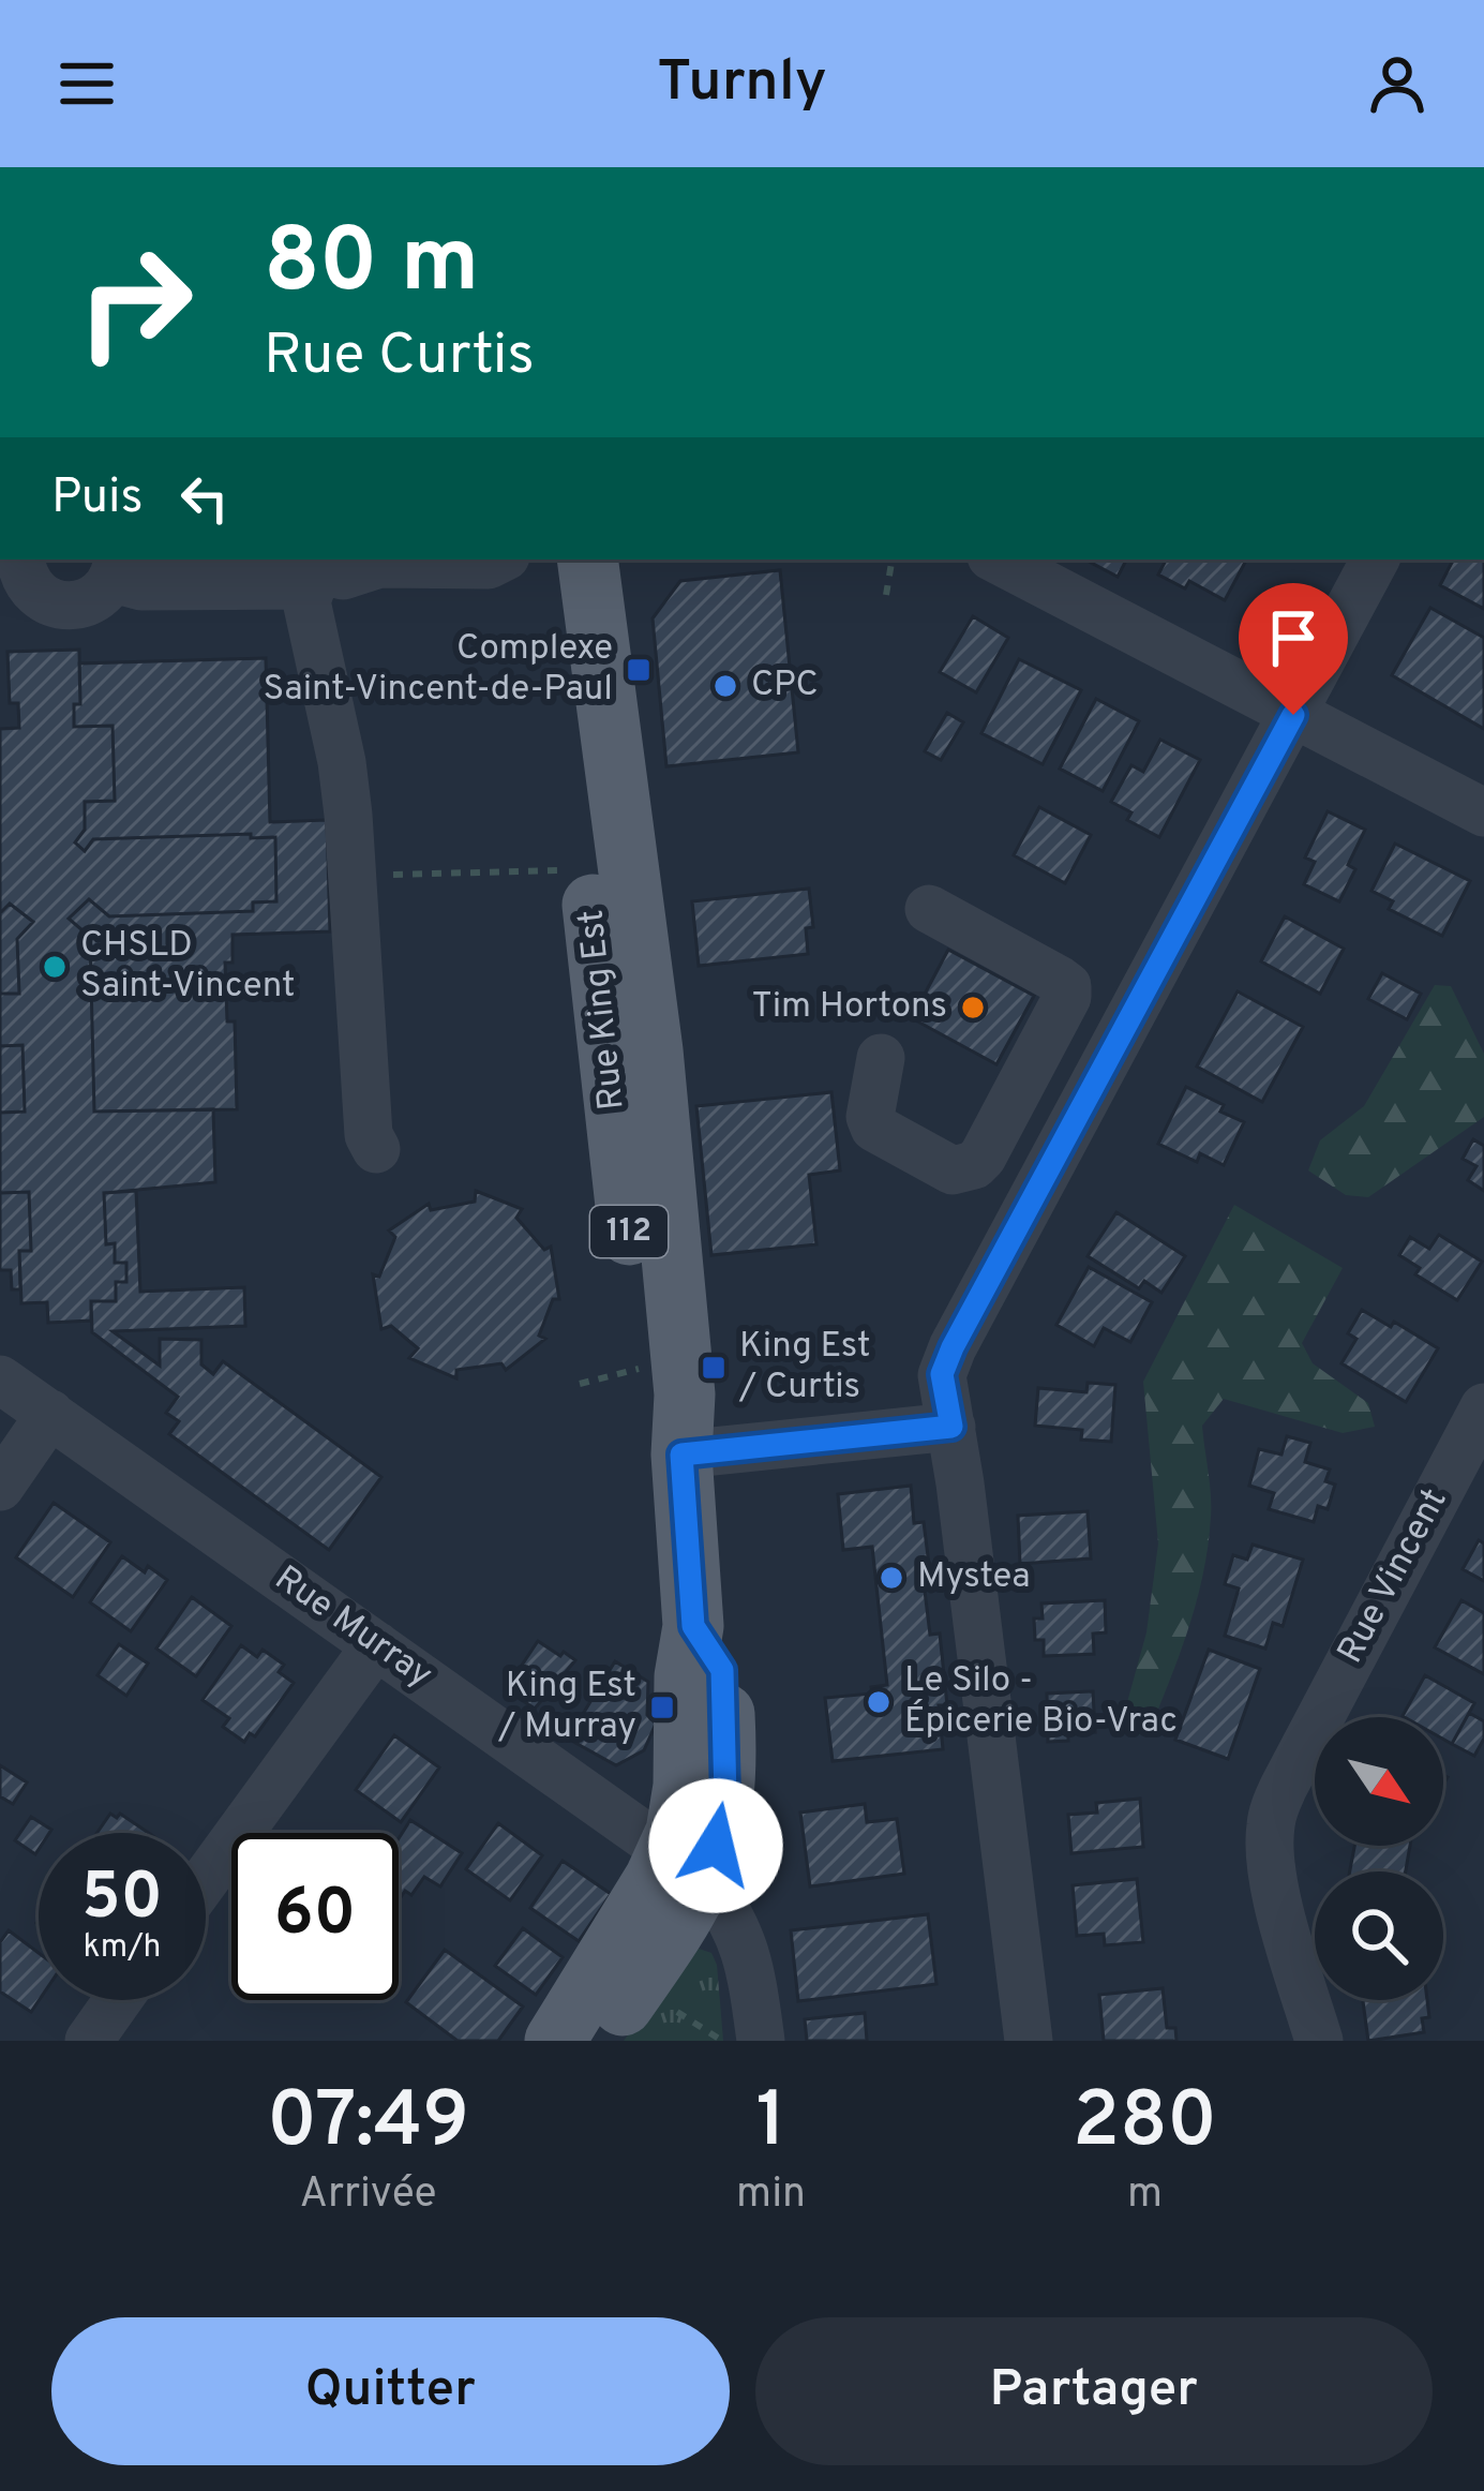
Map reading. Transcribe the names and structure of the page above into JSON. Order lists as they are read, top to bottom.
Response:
{
  "streets": {
    "main road": ["Rue King Est", "112"],
    "street": ["Rue Vincent", "Rue Murray"]
  },
  "crossings": [
    ["Rue King Est", "Rue Murray"]
  ],
  "places": {
    "transit": ["Complexe Saint-Vincent-de-Paul", "King Est / Curtis", "King Est / Murray"],
    "other": [
      "CPC",
      "CHSLD Saint-Vincent",
      "Tim Hortons",
      "Mystea",
      "Le Silo - Épicerie Bio-Vrac"
    ]
  },
  "north": "bottom right",
  "page": {
    "header": "Turnly",
    "turn": ["80 m", "Rue Curtis"],
    "then": "Puis",
    "speed": "50 km/h",
    "limit": "60",
    "eta": [
      "07:49",
      "Arrivée",
      "1",
      "min",
      "280",
      "m"
    ],
    "buttons": ["Quitter", "Partager"]
  }
}
